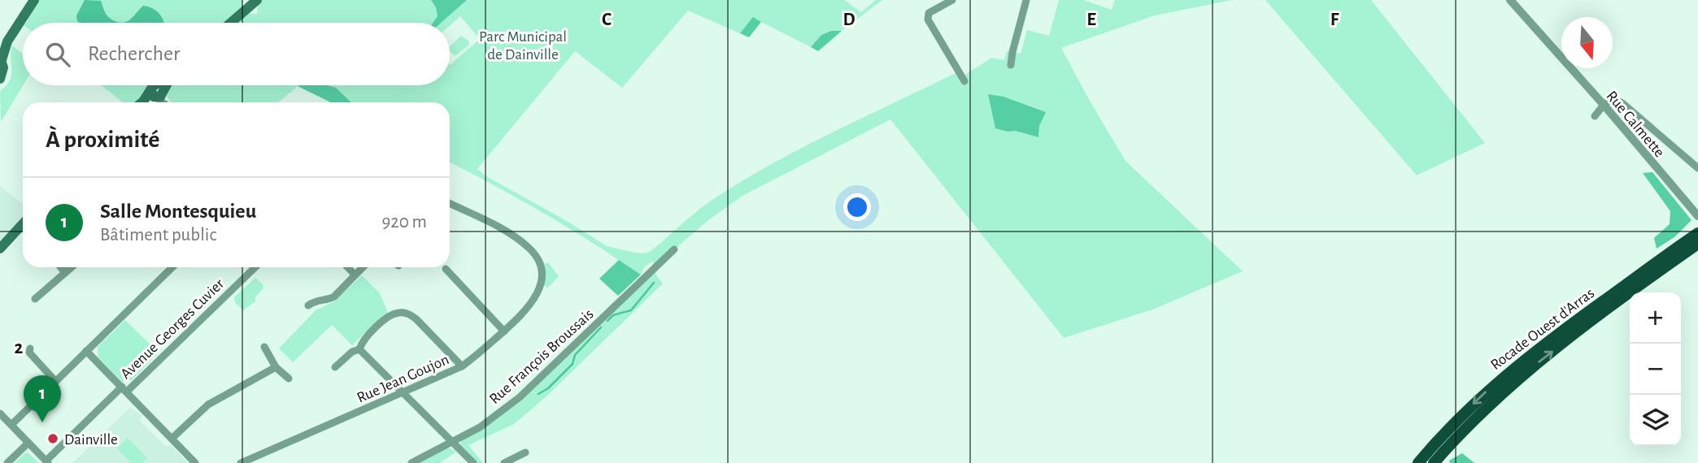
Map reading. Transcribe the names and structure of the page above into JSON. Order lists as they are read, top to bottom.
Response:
{
  "streets": {
    "highway": ["Rocade Ouest d'Arras"],
    "street": [
      "Rue Calmette",
      "Avenue Georges Cuvier",
      "Rue François Broussais",
      "Rue Jean Goujon"
    ]
  },
  "parks": ["Parc Municipal de Dainville"],
  "places": ["Dainville"],
  "north": "bottom",
  "page": {
    "search": "Rechercher",
    "heading": "À proximité",
    "list": [
      {
        "mark": "1",
        "name": "Salle Montesquieu",
        "note": "Bâtiment public",
        "value": "920 m"
      }
    ],
    "map_buttons": ["+", "−"],
    "pins": "1"
  },
  "grid": {
    "columns": [
      "C",
      "D",
      "E",
      "F"
    ],
    "rows": ["2"]
  }
}
